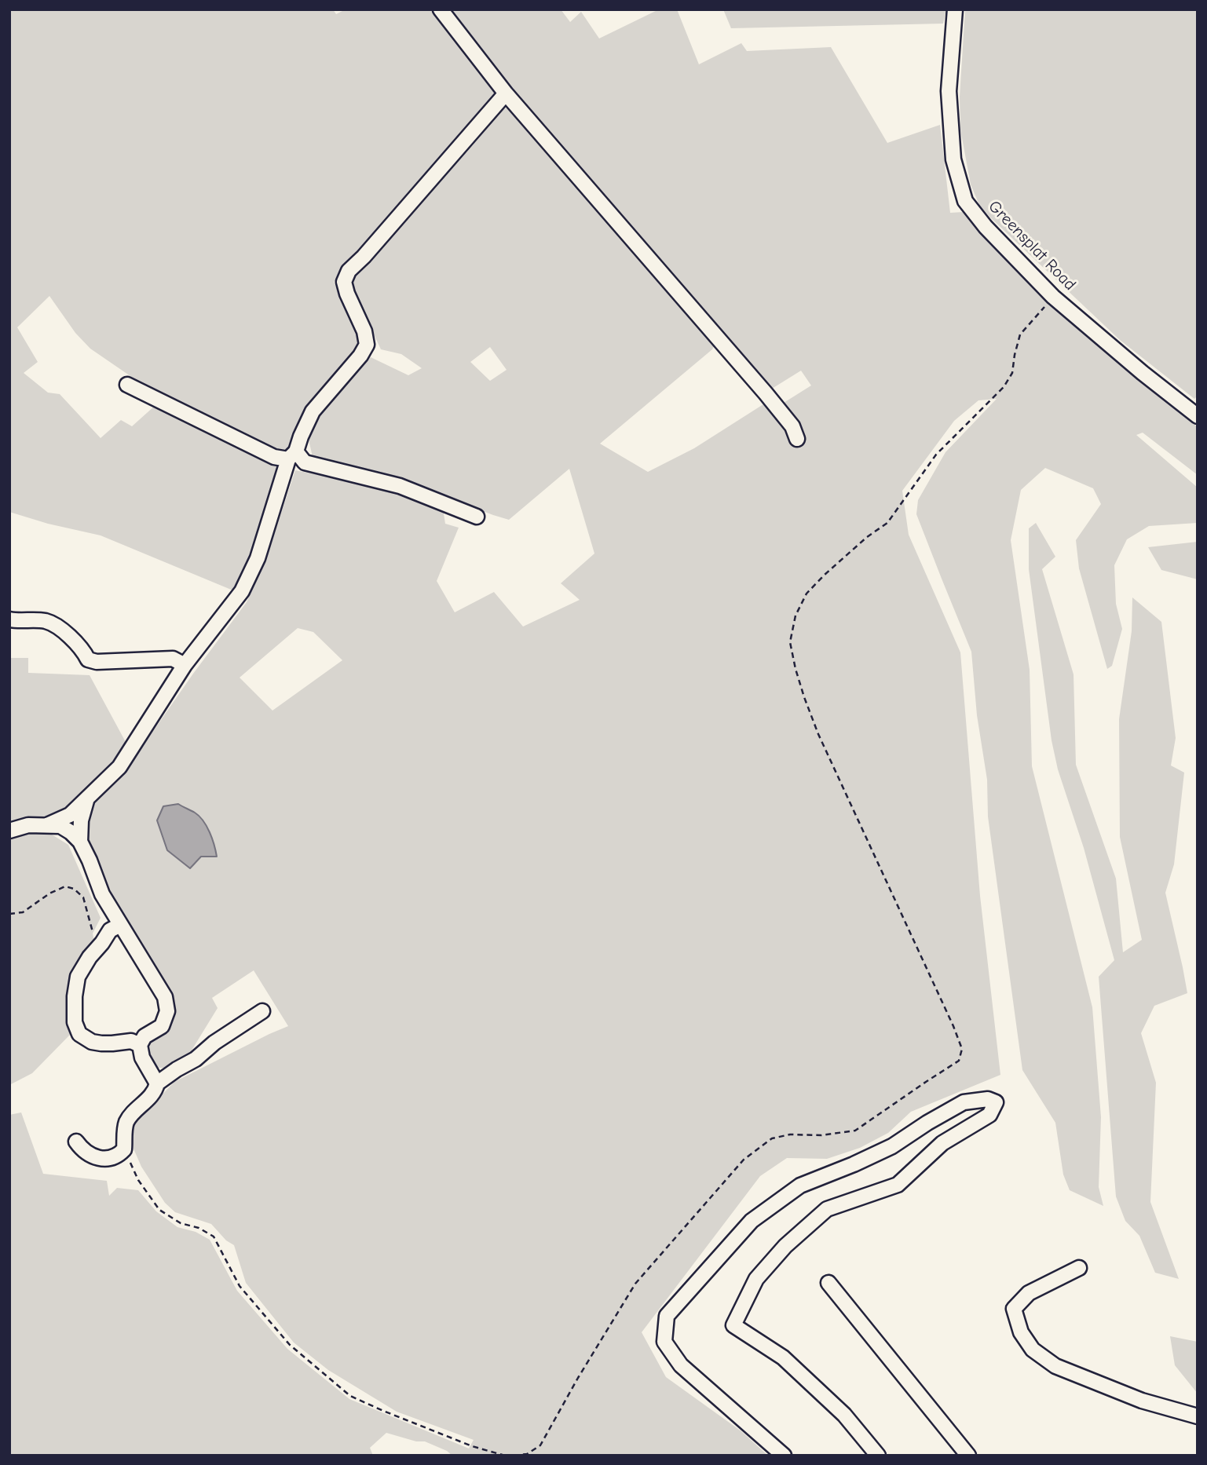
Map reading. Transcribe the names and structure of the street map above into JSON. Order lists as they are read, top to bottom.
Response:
{
  "streets": {
    "street": ["Greensplat Road"]
  }
}
